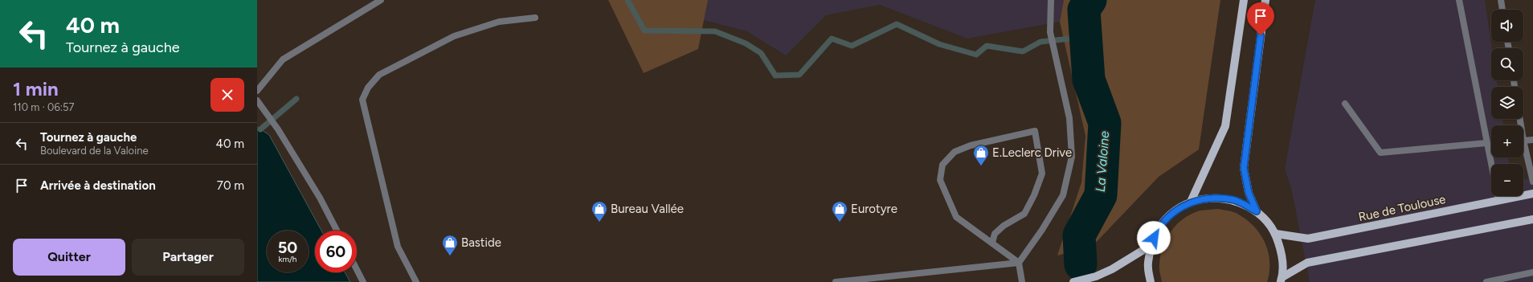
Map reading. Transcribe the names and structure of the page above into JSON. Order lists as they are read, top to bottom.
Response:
{
  "streets": {
    "main road": ["Rue de Toulouse"]
  },
  "water": ["La Valoine"],
  "places": {
    "shop": [
      "E.Leclerc Drive",
      "Bureau Vallée",
      "Eurotyre",
      "Bastide"
    ]
  },
  "page": {
    "turn": ["40 m", "Tournez à gauche"],
    "map_buttons": ["+", "−"],
    "heading": ["1 min", "110 m · 06:57"],
    "list": [
      {
        "name": "Tournez à gauche",
        "note": "Boulevard de la Valoine",
        "value": "40 m"
      },
      {
        "name": "Arrivée à destination",
        "value": "70 m"
      }
    ],
    "speed": "50 km/h",
    "limit": "60",
    "buttons": ["Quitter", "Partager"]
  }
}
